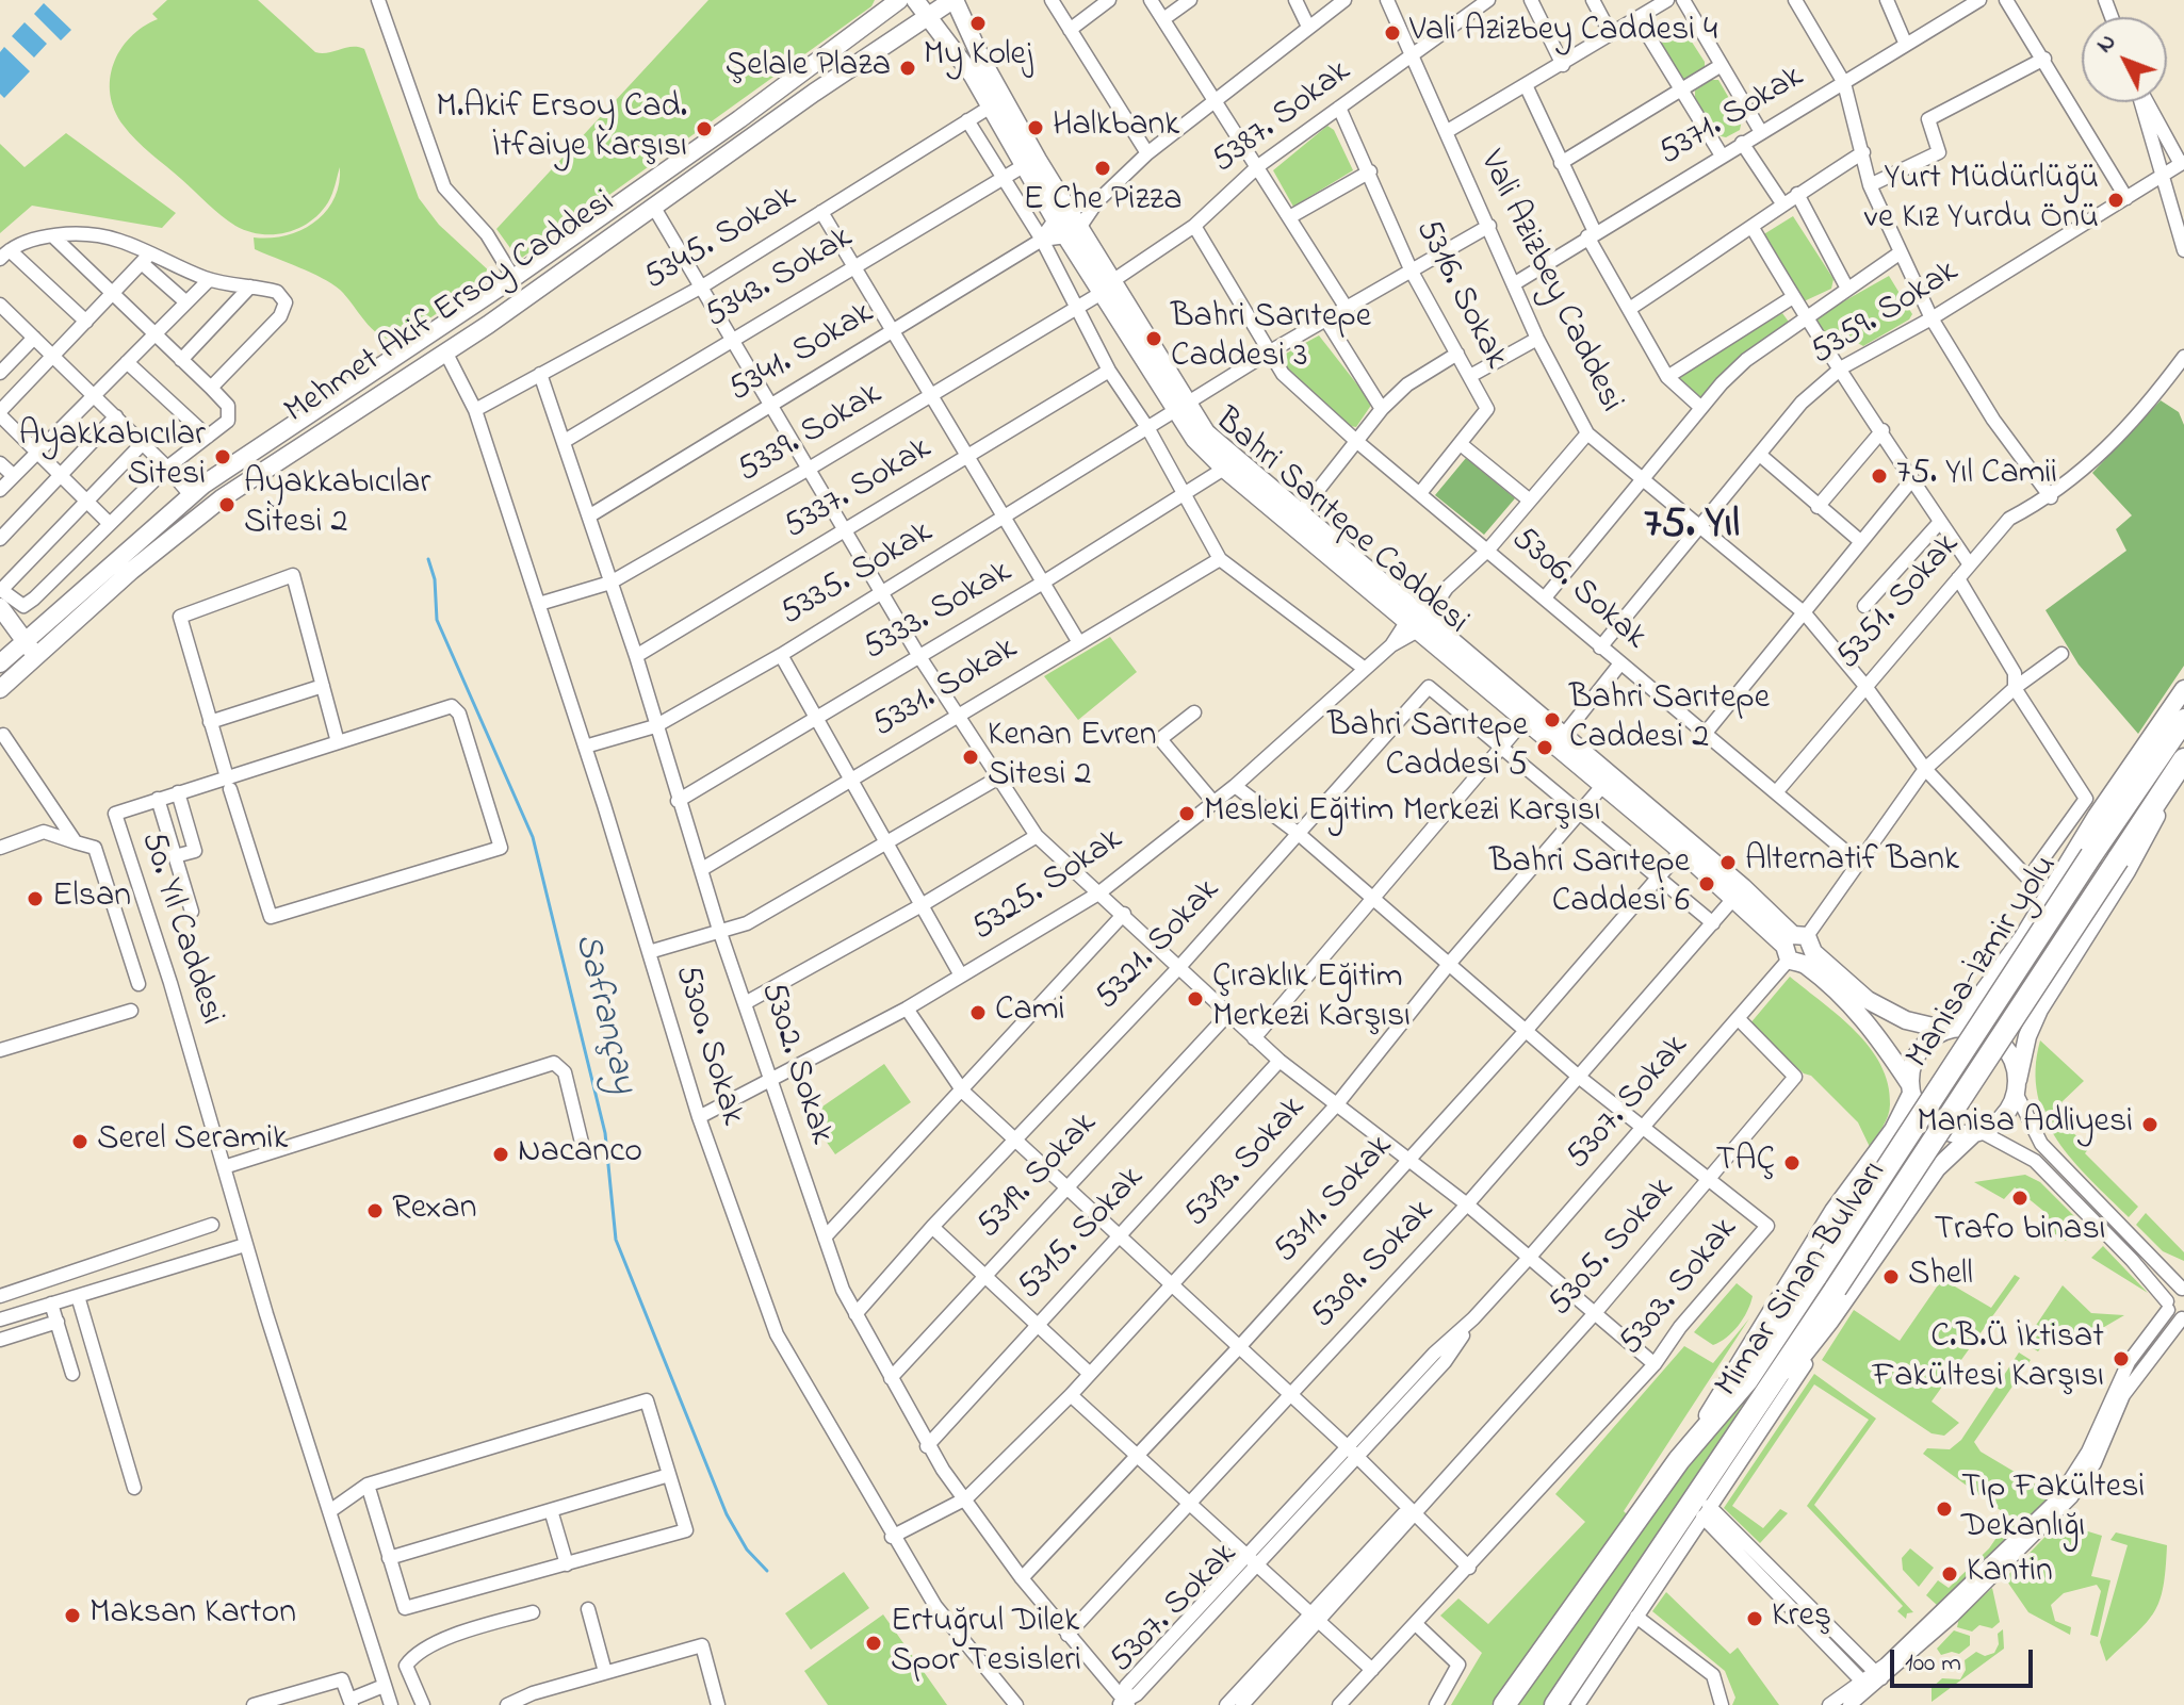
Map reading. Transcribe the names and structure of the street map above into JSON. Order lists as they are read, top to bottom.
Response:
{
  "streets": {
    "highway": ["Manisa-İzmir yolu", "Mimar Sinan Bulvarı"],
    "main road": ["Mehmet Akif Ersoy Caddesi", "Bahri Sarıtepe Caddesi"],
    "street": [
      "5371. Sokak",
      "5387. Sokak",
      "5345. Sokak",
      "5343. Sokak",
      "Vali Azizbey Caddesi",
      "5316. Sokak",
      "5359. Sokak",
      "5341. Sokak",
      "5339. Sokak",
      "5337. Sokak",
      "5335. Sokak",
      "5306. Sokak",
      "5351. Sokak",
      "5333. Sokak",
      "5331. Sokak",
      "5325. Sokak",
      "50. Yıl Caddesi",
      "5321. Sokak",
      "5300. Sokak",
      "5302. Sokak",
      "5307. Sokak",
      "5313. Sokak",
      "5319. Sokak",
      "5311. Sokak",
      "5315. Sokak",
      "5305. Sokak",
      "5309. Sokak",
      "5303. Sokak"
    ]
  },
  "crossings": [
    ["5371. Sokak", "Vali Azizbey Caddesi"],
    ["5387. Sokak", "Vali Azizbey Caddesi"],
    ["5387. Sokak", "5316. Sokak"],
    ["5387. Sokak", "5339. Sokak"],
    ["5387. Sokak", "Bahri Sarıtepe Caddesi"],
    ["5387. Sokak", "5306. Sokak"],
    ["5345. Sokak", "Bahri Sarıtepe Caddesi"],
    ["5345. Sokak", "5300. Sokak"],
    ["5345. Sokak", "5302. Sokak"],
    ["5343. Sokak", "Bahri Sarıtepe Caddesi"],
    ["5343. Sokak", "5302. Sokak"],
    ["Vali Azizbey Caddesi", "5359. Sokak"],
    ["Vali Azizbey Caddesi", "5335. Sokak"],
    ["Vali Azizbey Caddesi", "5351. Sokak"],
    ["Vali Azizbey Caddesi", "5325. Sokak"],
    ["Vali Azizbey Caddesi", "5307. Sokak"],
    ["5316. Sokak", "5335. Sokak"],
    ["5316. Sokak", "5306. Sokak"],
    ["Mehmet Akif Ersoy Caddesi", "Bahri Sarıtepe Caddesi"],
    ["Mehmet Akif Ersoy Caddesi", "5300. Sokak"],
    ["5359. Sokak", "5306. Sokak"],
    ["5341. Sokak", "5302. Sokak"],
    ["5339. Sokak", "Bahri Sarıtepe Caddesi"],
    ["5339. Sokak", "5300. Sokak"],
    ["5339. Sokak", "5302. Sokak"],
    ["5337. Sokak", "5302. Sokak"],
    ["Bahri Sarıtepe Caddesi", "5335. Sokak"],
    ["Bahri Sarıtepe Caddesi", "5333. Sokak"],
    ["Bahri Sarıtepe Caddesi", "5325. Sokak"],
    ["Bahri Sarıtepe Caddesi", "5307. Sokak"],
    ["Bahri Sarıtepe Caddesi", "5313. Sokak"],
    ["Bahri Sarıtepe Caddesi", "5311. Sokak"],
    ["Bahri Sarıtepe Caddesi", "5309. Sokak"],
    ["5335. Sokak", "5306. Sokak"],
    ["5335. Sokak", "5300. Sokak"],
    ["5335. Sokak", "5302. Sokak"],
    ["5306. Sokak", "5351. Sokak"],
    ["5306. Sokak", "5325. Sokak"],
    ["5306. Sokak", "5307. Sokak"],
    ["5333. Sokak", "5302. Sokak"],
    ["5331. Sokak", "5302. Sokak"],
    ["5325. Sokak", "5300. Sokak"],
    ["5325. Sokak", "5302. Sokak"],
    ["5325. Sokak", "5303. Sokak"],
    ["5321. Sokak", "5302. Sokak"],
    ["5321. Sokak", "5303. Sokak"],
    ["Manisa-İzmir yolu", "Mimar Sinan Bulvarı"],
    ["5300. Sokak", "5313. Sokak"],
    ["5302. Sokak", "5307. Sokak"],
    ["5302. Sokak", "5313. Sokak"],
    ["5302. Sokak", "5319. Sokak"],
    ["5302. Sokak", "5311. Sokak"],
    ["5302. Sokak", "5315. Sokak"],
    ["5302. Sokak", "5309. Sokak"],
    ["5307. Sokak", "5305. Sokak"],
    ["5307. Sokak", "5303. Sokak"],
    ["5313. Sokak", "5303. Sokak"],
    ["5311. Sokak", "5303. Sokak"],
    ["5305. Sokak", "5303. Sokak"],
    ["5309. Sokak", "5303. Sokak"]
  ],
  "districts": ["75. Yıl"],
  "water": ["Safrançay"],
  "places": [
    "My Kolej",
    "Vali Azizbey Caddesi 4",
    "Şelale Plaza",
    "Halkbank",
    "M.Akif Ersoy Cad. İtfaiye Karşısı",
    "E Che Pizza",
    "Yurt Müdürlüğü ve Kız Yurdu Önü",
    "Bahri Sarıtepe Caddesi 3",
    "Ayakkabıcılar Sitesi",
    "75. Yıl Camii",
    "Ayakkabıcılar Sitesi 2",
    "Bahri Sarıtepe Caddesi 2",
    "Bahri Sarıtepe Caddesi 5",
    "Kenan Evren Sitesi 2",
    "Mesleki Eğitim Merkezi Karşısı",
    "Alternatif Bank",
    "Bahri Sarıtepe Caddesi 6",
    "Elsan",
    "Çıraklık Eğitim Merkezi Karşısı",
    "Cami",
    "Manisa Adliyesi",
    "Serel Seramik",
    "Nacanco",
    "TAÇ",
    "Trafo binası",
    "Rexan",
    "Shell",
    "C.B.Ü İktisat Fakültesi Karşısı",
    "Tıp Fakültesi Dekanlığı",
    "Kantin",
    "Maksan Karton",
    "Kreş",
    "Ertuğrul Dilek Spor Tesisleri"
  ],
  "scale_bar": "100 m",
  "north": "top left"
}
